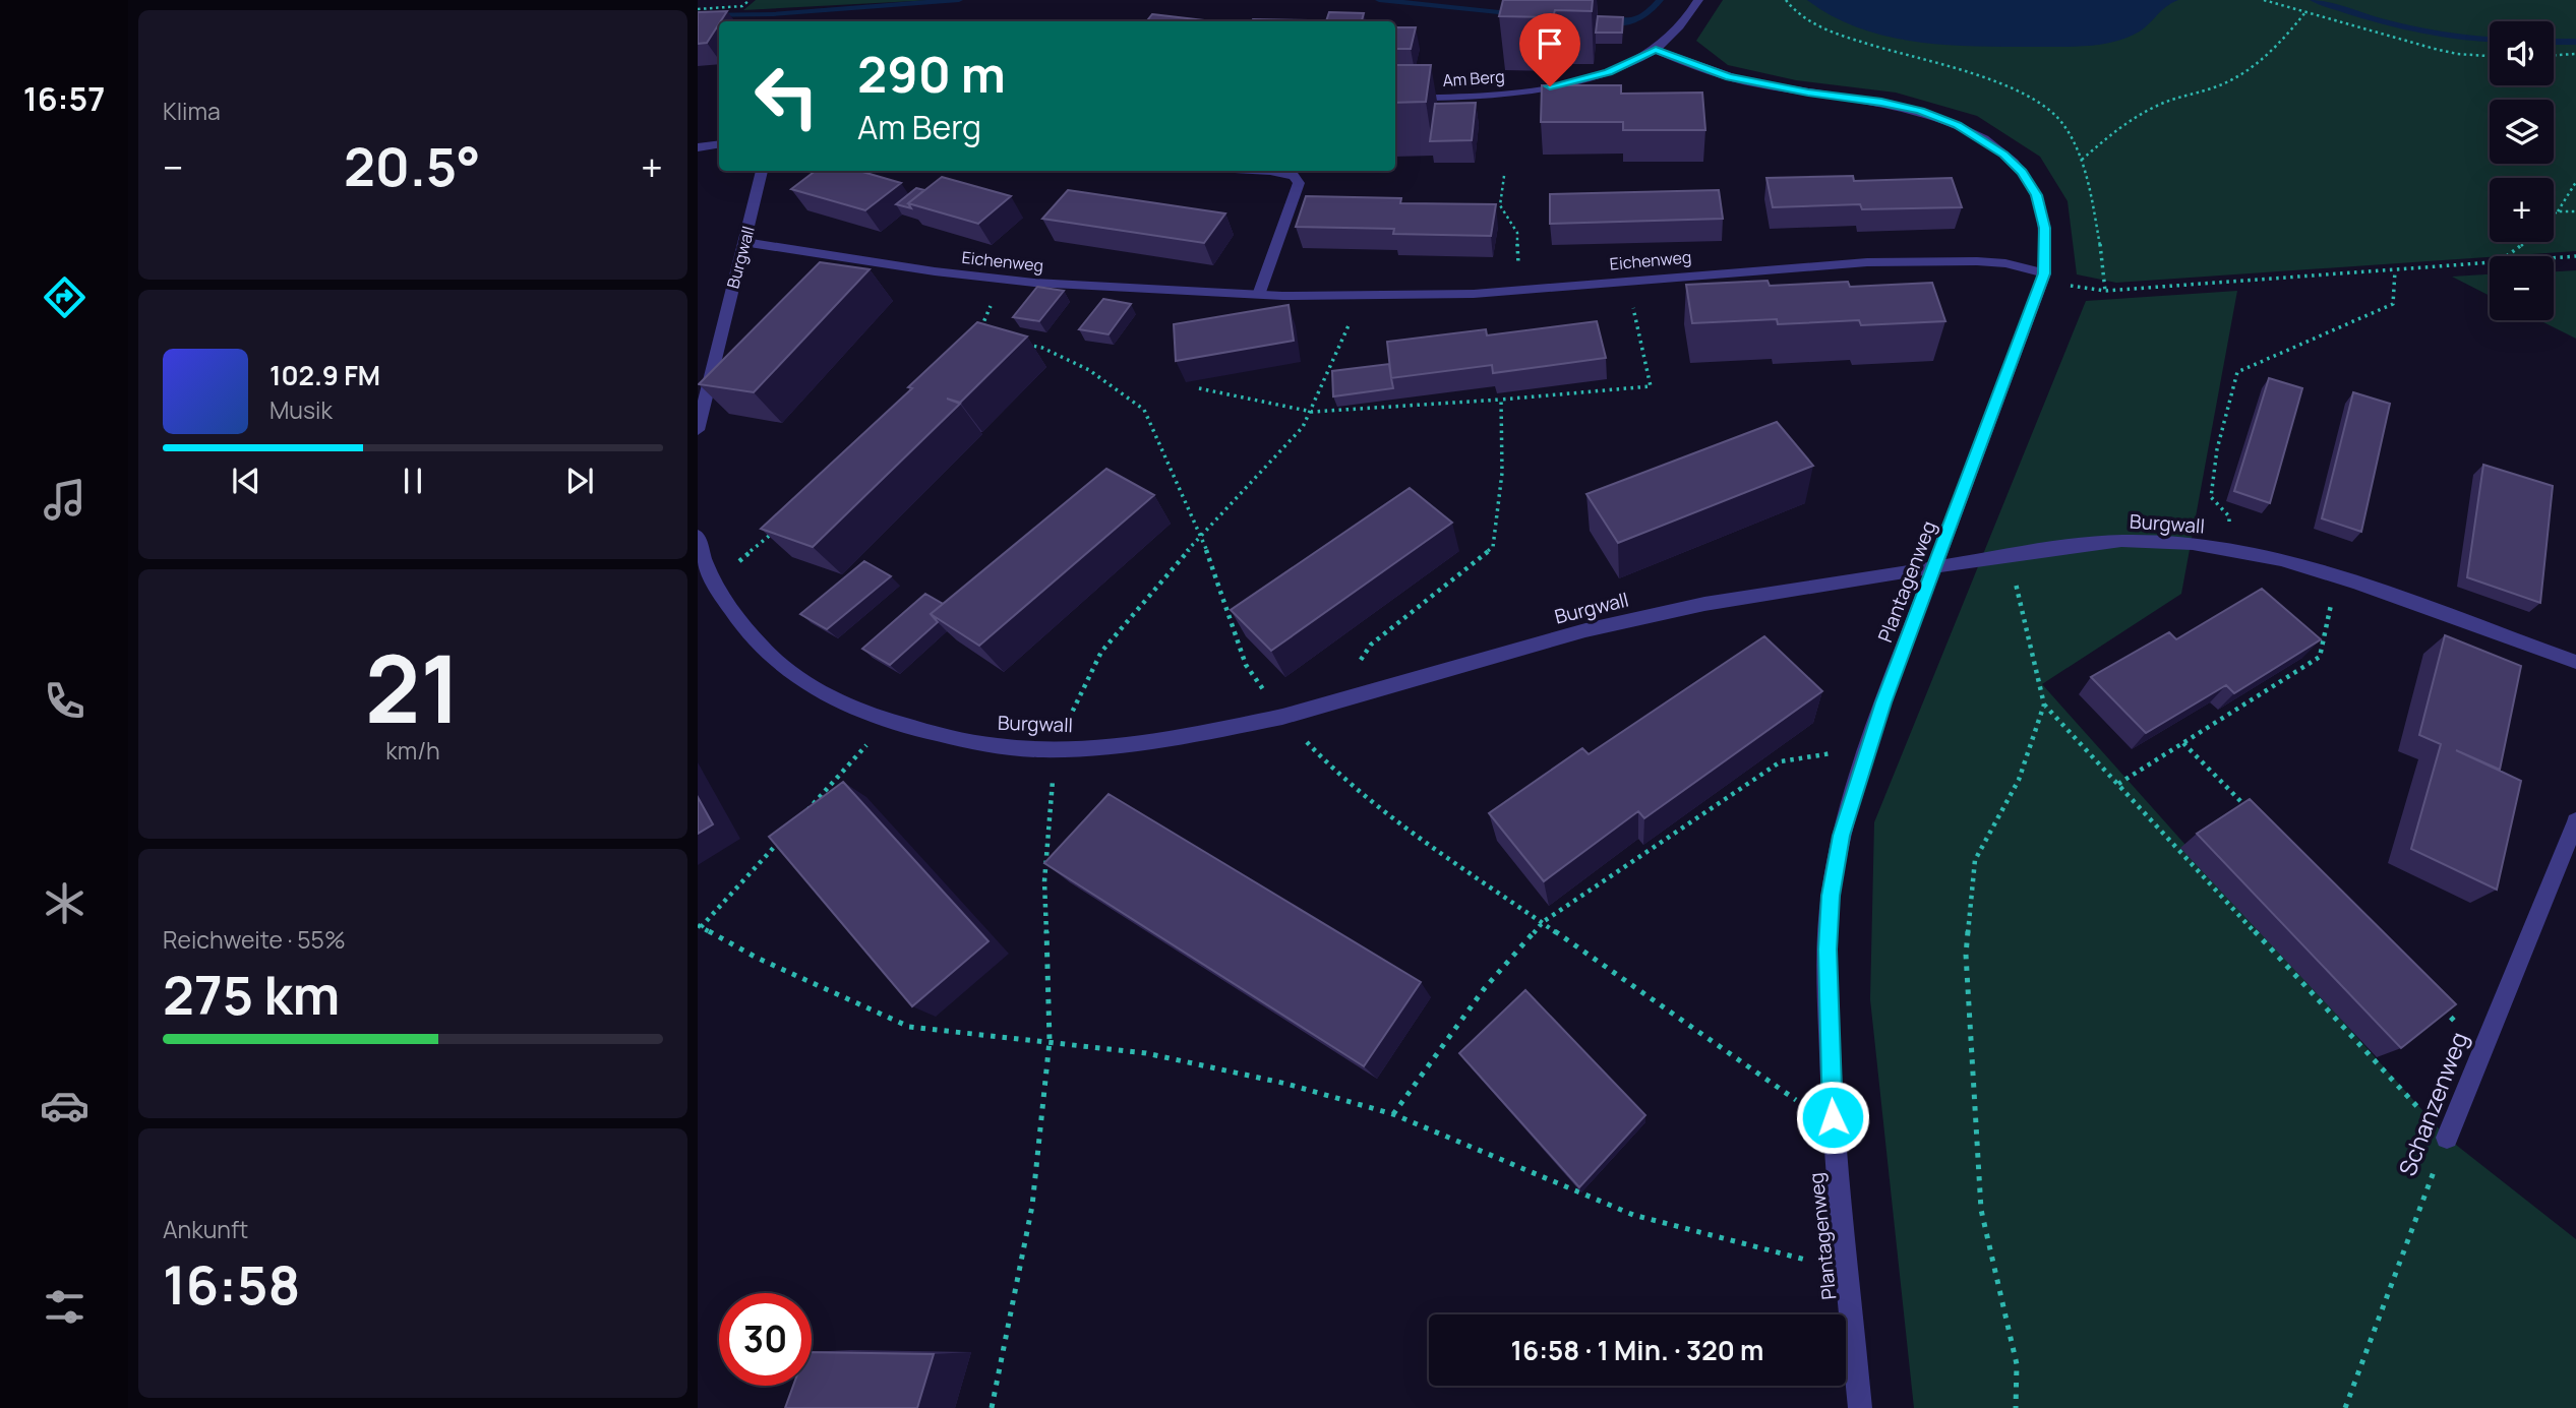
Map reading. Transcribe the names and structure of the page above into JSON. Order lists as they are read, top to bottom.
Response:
{
  "streets": {
    "street": [
      "Am Berg",
      "Burgwall",
      "Eichenweg",
      "Plantagenweg",
      "Schanzenweg"
    ]
  },
  "crossings": [
    ["Am Berg", "Plantagenweg"],
    ["Burgwall", "Eichenweg"],
    ["Burgwall", "Plantagenweg"],
    ["Eichenweg", "Plantagenweg"]
  ],
  "page": {
    "tabs": "16:57",
    "tile": [
      "Klima",
      ["21", "km/h"],
      ["Reichweite · 55%", "275 km"],
      ["Ankunft", "16:58"]
    ],
    "map_buttons": ["+", "−"],
    "turn": ["290 m", "Am Berg"],
    "heat": ["−", "20.5°", "+"],
    "song": ["102.9 FM", "Musik"],
    "limit": "30",
    "trip": "16:58 · 1 Min. · 320 m"
  }
}
